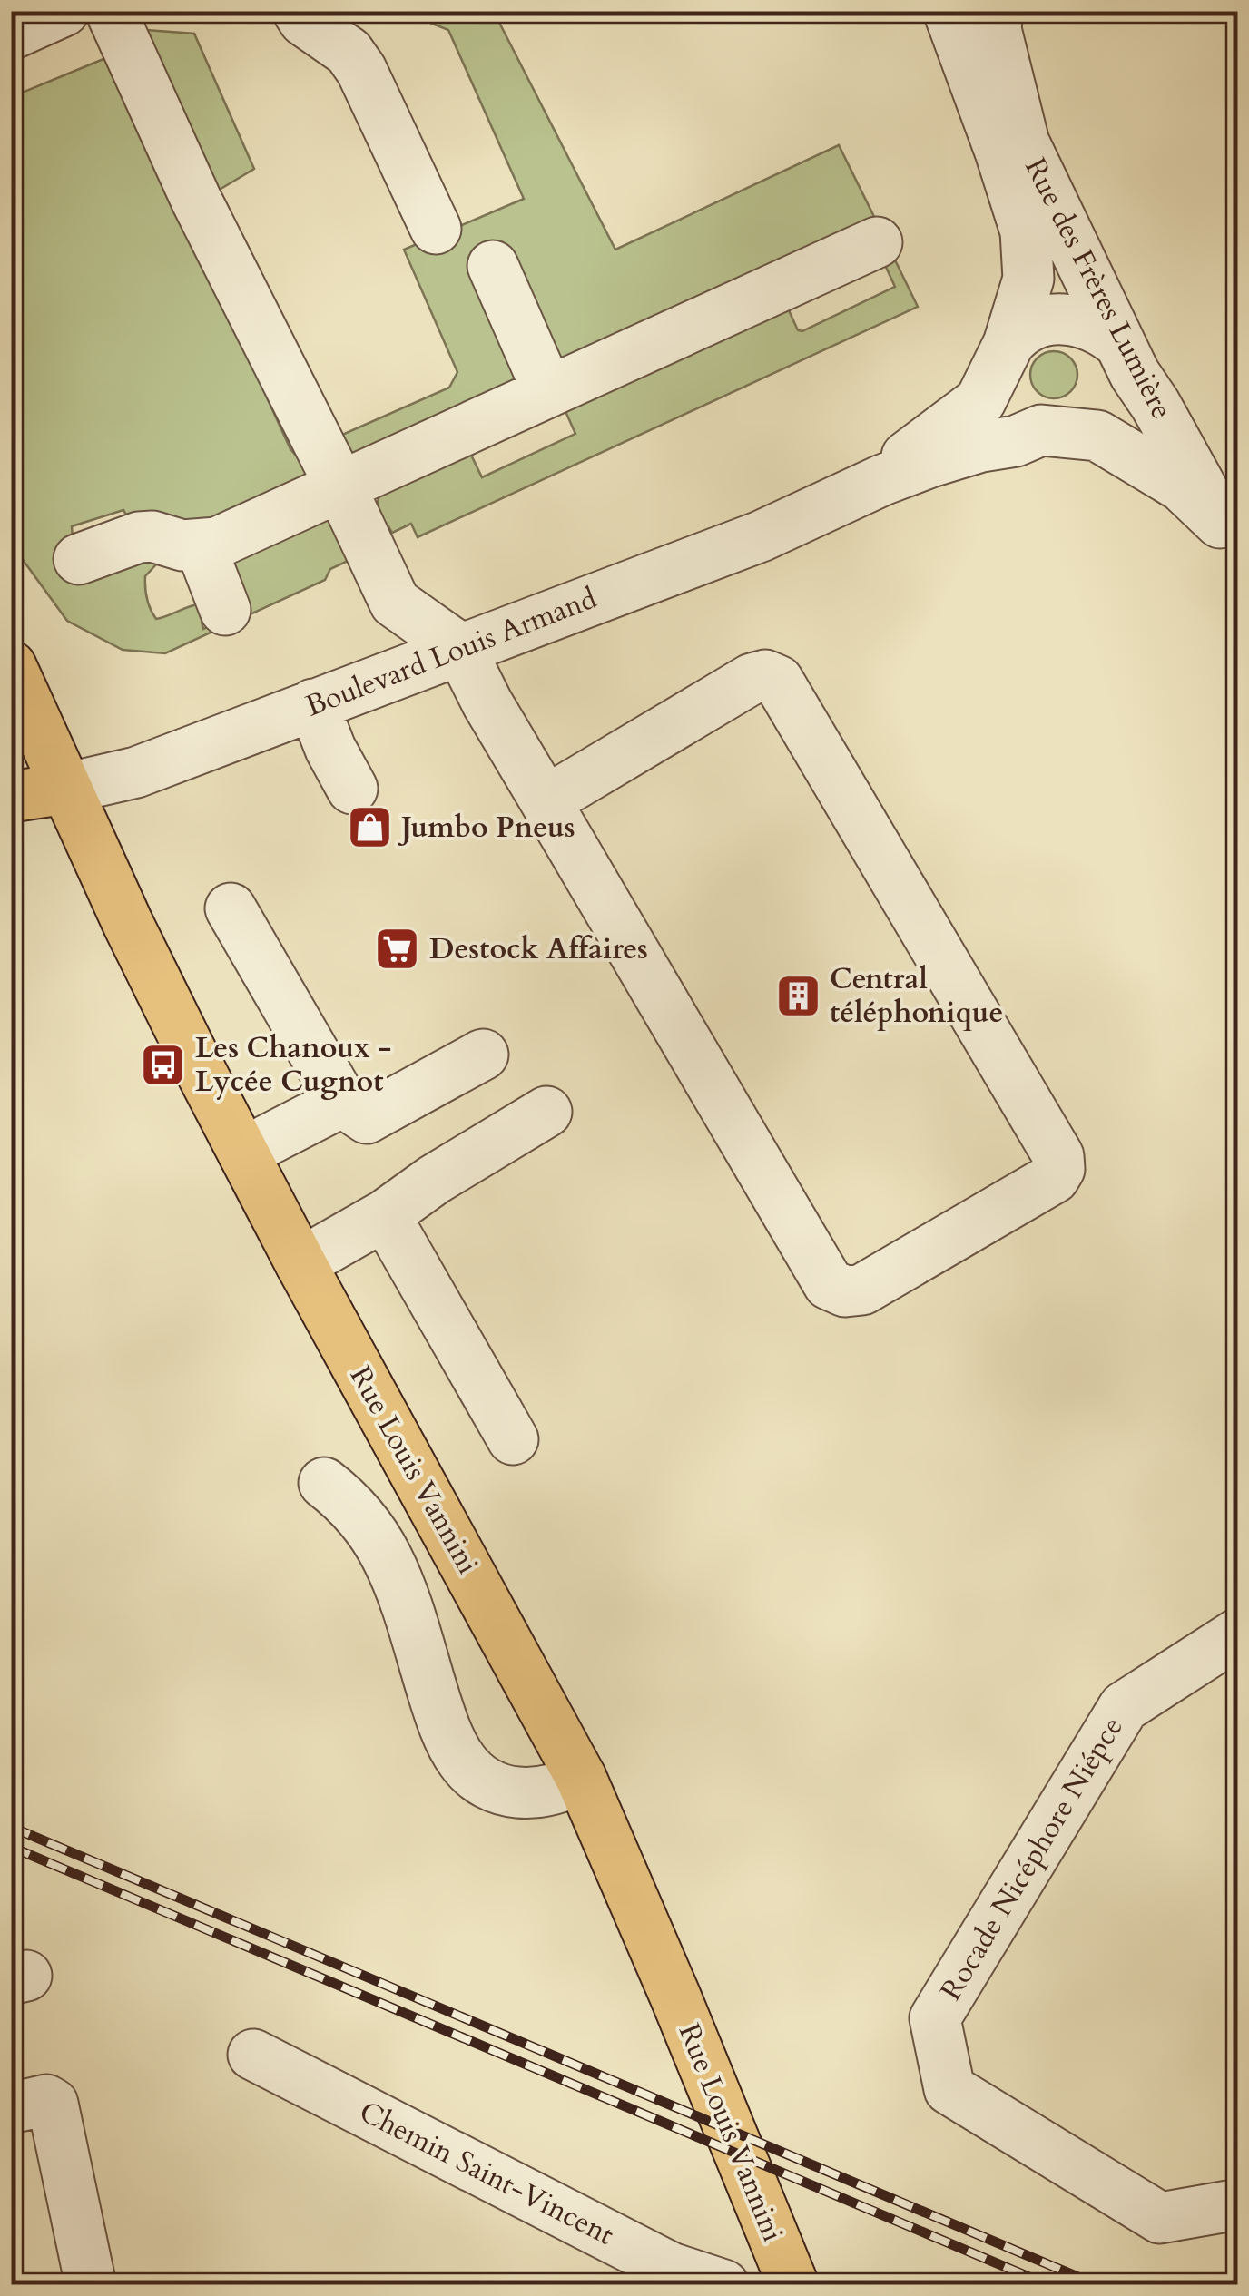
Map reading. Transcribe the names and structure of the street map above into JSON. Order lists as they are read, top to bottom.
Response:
{
  "streets": {
    "main road": ["Boulevard Louis Armand", "Rue Louis Vannini"],
    "street": ["Rue des Frères Lumière", "Rocade Nicéphore Niépce", "Chemin Saint-Vincent"]
  },
  "crossings": [
    ["Rue des Frères Lumière", "Boulevard Louis Armand"],
    ["Boulevard Louis Armand", "Rue Louis Vannini"]
  ],
  "places": {
    "shop": ["Jumbo Pneus"],
    "supermarket": ["Destock Affaires"],
    "building": ["Central téléphonique"],
    "bus stop": ["Les Chanoux - Lycée Cugnot"]
  }
}
